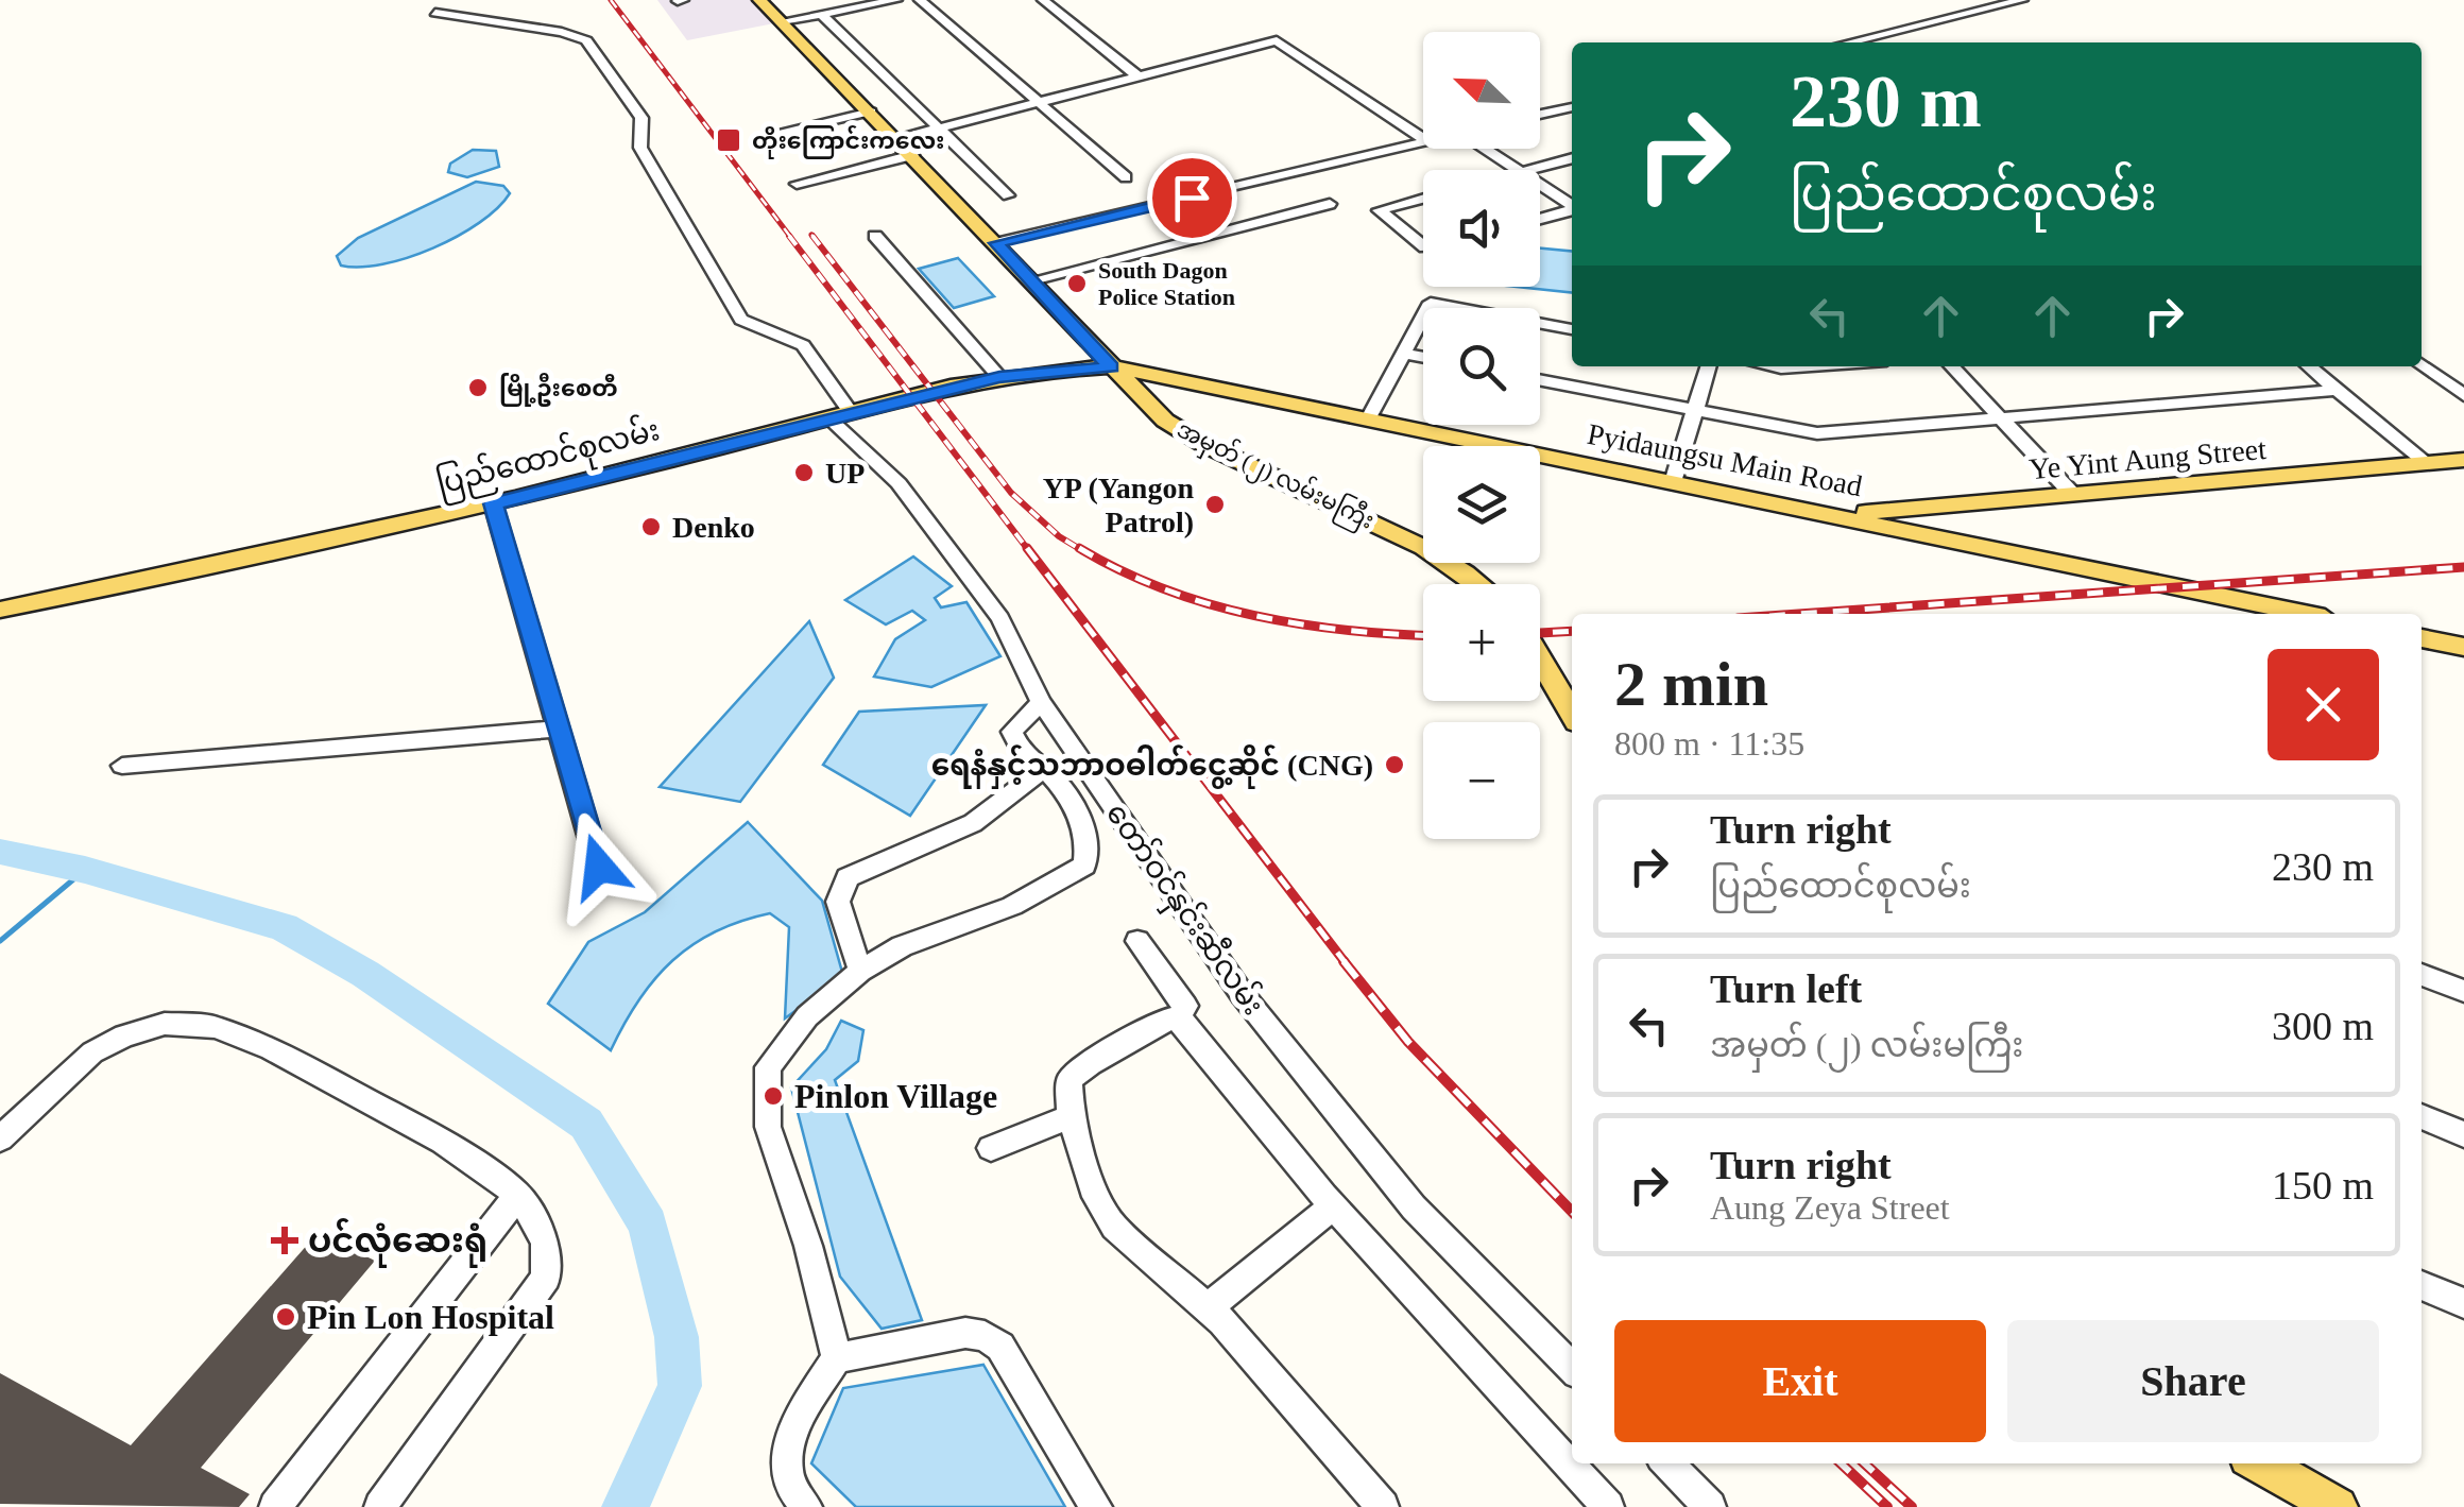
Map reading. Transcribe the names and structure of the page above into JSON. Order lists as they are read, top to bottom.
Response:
{
  "streets": {
    "main road": [
      "ပြည်ထောင်စုလမ်း",
      "Ye Yint Aung Street",
      "Pyidaungsu Main Road",
      "အမှတ် (၂) လမ်းမကြီး"
    ],
    "street": ["တော်ဝင်နှင်းဆီလမ်း"]
  },
  "crossings": [
    ["ပြည်ထောင်စုလမ်း", "Pyidaungsu Main Road"],
    ["ပြည်ထောင်စုလမ်း", "အမှတ် (၂) လမ်းမကြီး"],
    ["ပြည်ထောင်စုလမ်း", "တော်ဝင်နှင်းဆီလမ်း"],
    ["Ye Yint Aung Street", "Pyidaungsu Main Road"],
    ["Pyidaungsu Main Road", "အမှတ် (၂) လမ်းမကြီး"]
  ],
  "places": {
    "transit": ["တိုးကြောင်းကလေး"],
    "other": [
      "South Dagon Police Station",
      "မြို့ဦးစေတီ",
      "UP",
      "YP (Yangon Patrol)",
      "Denko",
      "ရေနံနှင့်သဘာဝဓါတ်ငွေ့ဆိုင် (CNG)",
      "Pinlon Village",
      "Pin Lon Hospital"
    ],
    "health": ["ပင်လုံဆေးရုံ"]
  },
  "north": "top left",
  "page": {
    "map_buttons": ["+", "−"],
    "turn": ["230 m", "ပြည်ထောင်စုလမ်း"],
    "heading": ["2 min", "800 m · 11:35"],
    "list": [
      {
        "name": "Turn right",
        "note": "ပြည်ထောင်စုလမ်း",
        "value": "230 m"
      },
      {
        "name": "Turn left",
        "note": "အမှတ် (၂) လမ်းမကြီး",
        "value": "300 m"
      },
      {
        "name": "Turn right",
        "note": "Aung Zeya Street",
        "value": "150 m"
      }
    ],
    "buttons": ["Exit", "Share"]
  }
}
